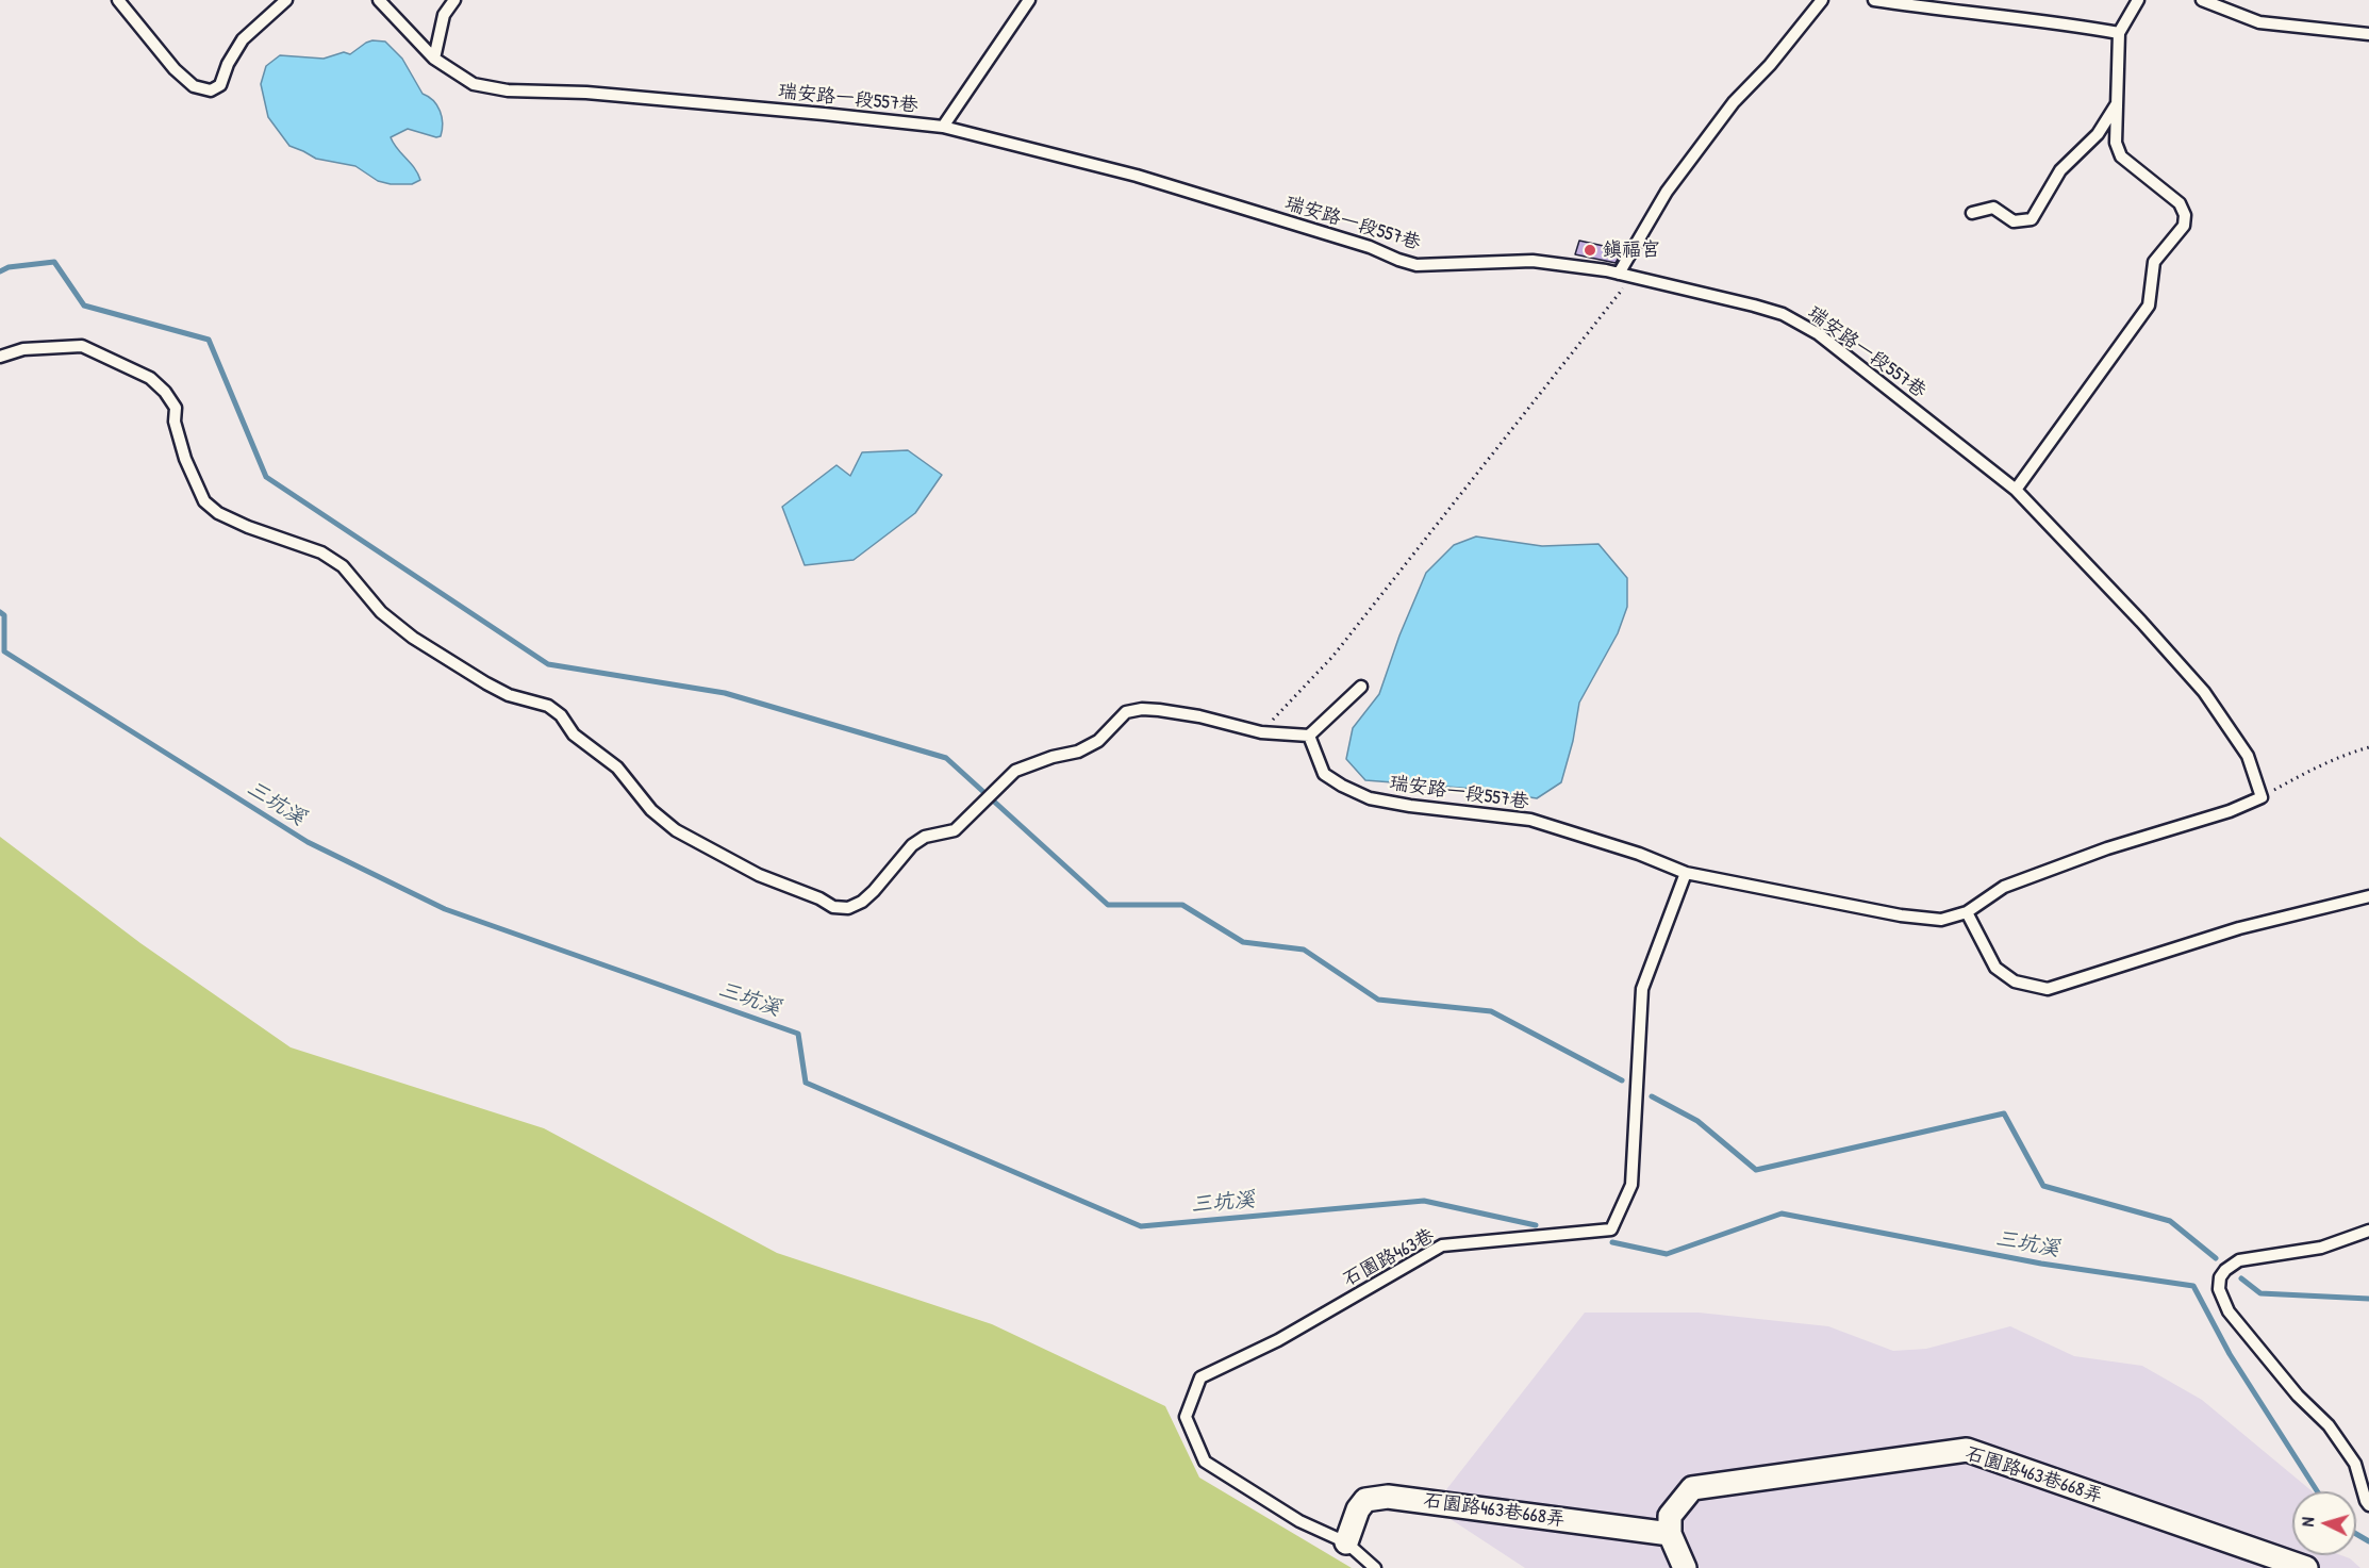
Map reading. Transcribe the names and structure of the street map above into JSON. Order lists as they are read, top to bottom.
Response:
{
  "streets": {
    "street": ["石園路463巷668弄"],
    "lane": ["瑞安路一段557巷", "石園路463巷"]
  },
  "crossings": [
    ["瑞安路一段557巷", "石園路463巷"],
    ["石園路463巷", "石園路463巷668弄"]
  ],
  "water": ["三坑溪"],
  "places": ["鎮福宮"],
  "north": "left"
}
